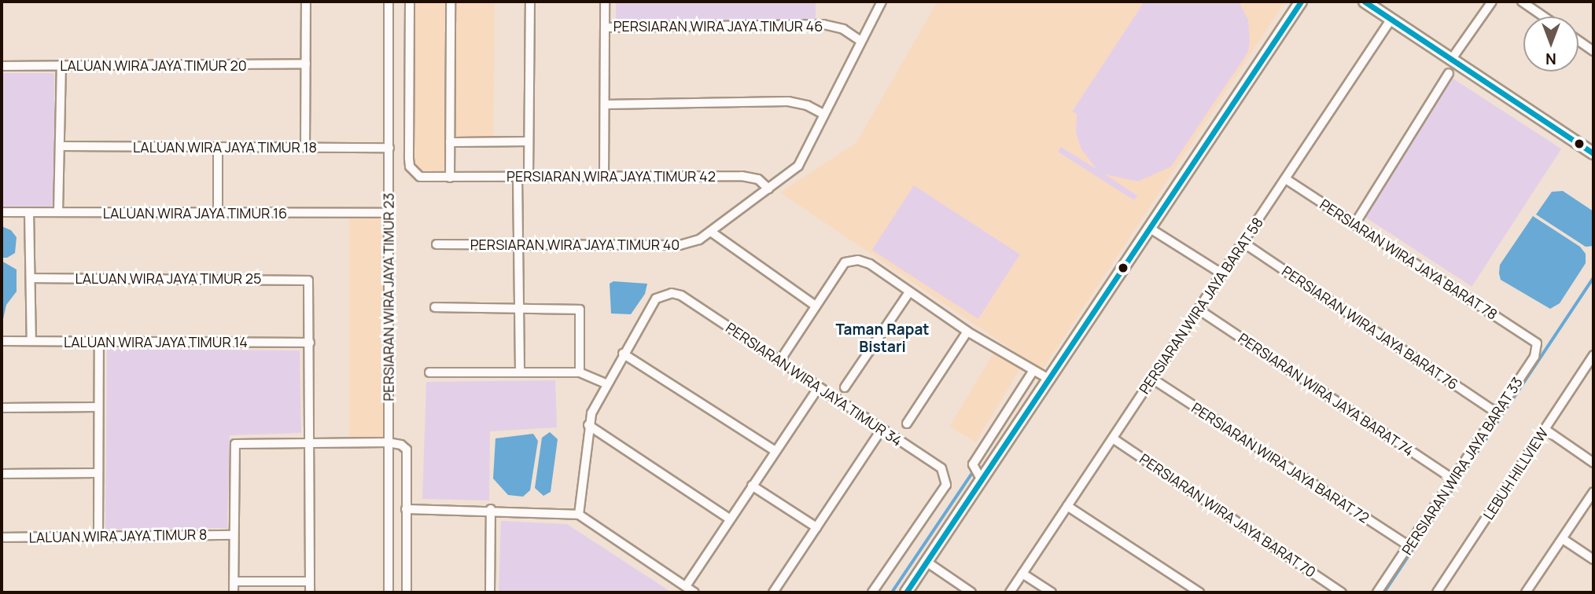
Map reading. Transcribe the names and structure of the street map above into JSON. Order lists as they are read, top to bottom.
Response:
{
  "streets": {
    "street": [
      "PERSIARAN WIRA JAYA TIMUR 46",
      "LALUAN WIRA JAYA TIMUR 20",
      "LALUAN WIRA JAYA TIMUR 18",
      "PERSIARAN WIRA JAYA TIMUR 42",
      "LALUAN WIRA JAYA TIMUR 16",
      "PERSIARAN WIRA JAYA TIMUR 40",
      "PERSIARAN WIRA JAYA BARAT 78",
      "LALUAN WIRA JAYA TIMUR 25",
      "PERSIARAN WIRA JAYA TIMUR 23",
      "PERSIARAN WIRA JAYA BARAT 58",
      "PERSIARAN WIRA JAYA BARAT 76",
      "LALUAN WIRA JAYA TIMUR 14",
      "PERSIARAN WIRA JAYA TIMUR 34",
      "PERSIARAN WIRA JAYA BARAT 74",
      "PERSIARAN WIRA JAYA BARAT 72",
      "PERSIARAN WIRA JAYA BARAT 33",
      "LEBUH HILLVIEW",
      "PERSIARAN WIRA JAYA BARAT 70",
      "LALUAN WIRA JAYA TIMUR 8"
    ]
  },
  "crossings": [
    ["PERSIARAN WIRA JAYA TIMUR 46", "PERSIARAN WIRA JAYA TIMUR 40"],
    ["LALUAN WIRA JAYA TIMUR 18", "PERSIARAN WIRA JAYA TIMUR 23"],
    ["PERSIARAN WIRA JAYA TIMUR 42", "PERSIARAN WIRA JAYA TIMUR 40"],
    ["LALUAN WIRA JAYA TIMUR 16", "PERSIARAN WIRA JAYA TIMUR 23"],
    ["PERSIARAN WIRA JAYA BARAT 78", "PERSIARAN WIRA JAYA BARAT 58"],
    ["PERSIARAN WIRA JAYA BARAT 78", "PERSIARAN WIRA JAYA BARAT 33"],
    ["LALUAN WIRA JAYA TIMUR 25", "LALUAN WIRA JAYA TIMUR 14"],
    ["PERSIARAN WIRA JAYA BARAT 58", "PERSIARAN WIRA JAYA BARAT 76"],
    ["PERSIARAN WIRA JAYA BARAT 58", "PERSIARAN WIRA JAYA BARAT 74"],
    ["PERSIARAN WIRA JAYA BARAT 58", "PERSIARAN WIRA JAYA BARAT 72"],
    ["PERSIARAN WIRA JAYA BARAT 58", "PERSIARAN WIRA JAYA BARAT 70"],
    ["PERSIARAN WIRA JAYA BARAT 76", "PERSIARAN WIRA JAYA BARAT 33"],
    ["PERSIARAN WIRA JAYA BARAT 74", "PERSIARAN WIRA JAYA BARAT 33"],
    ["PERSIARAN WIRA JAYA BARAT 72", "PERSIARAN WIRA JAYA BARAT 33"]
  ],
  "districts": ["Taman Rapat Bistari"],
  "north": "bottom"
}
